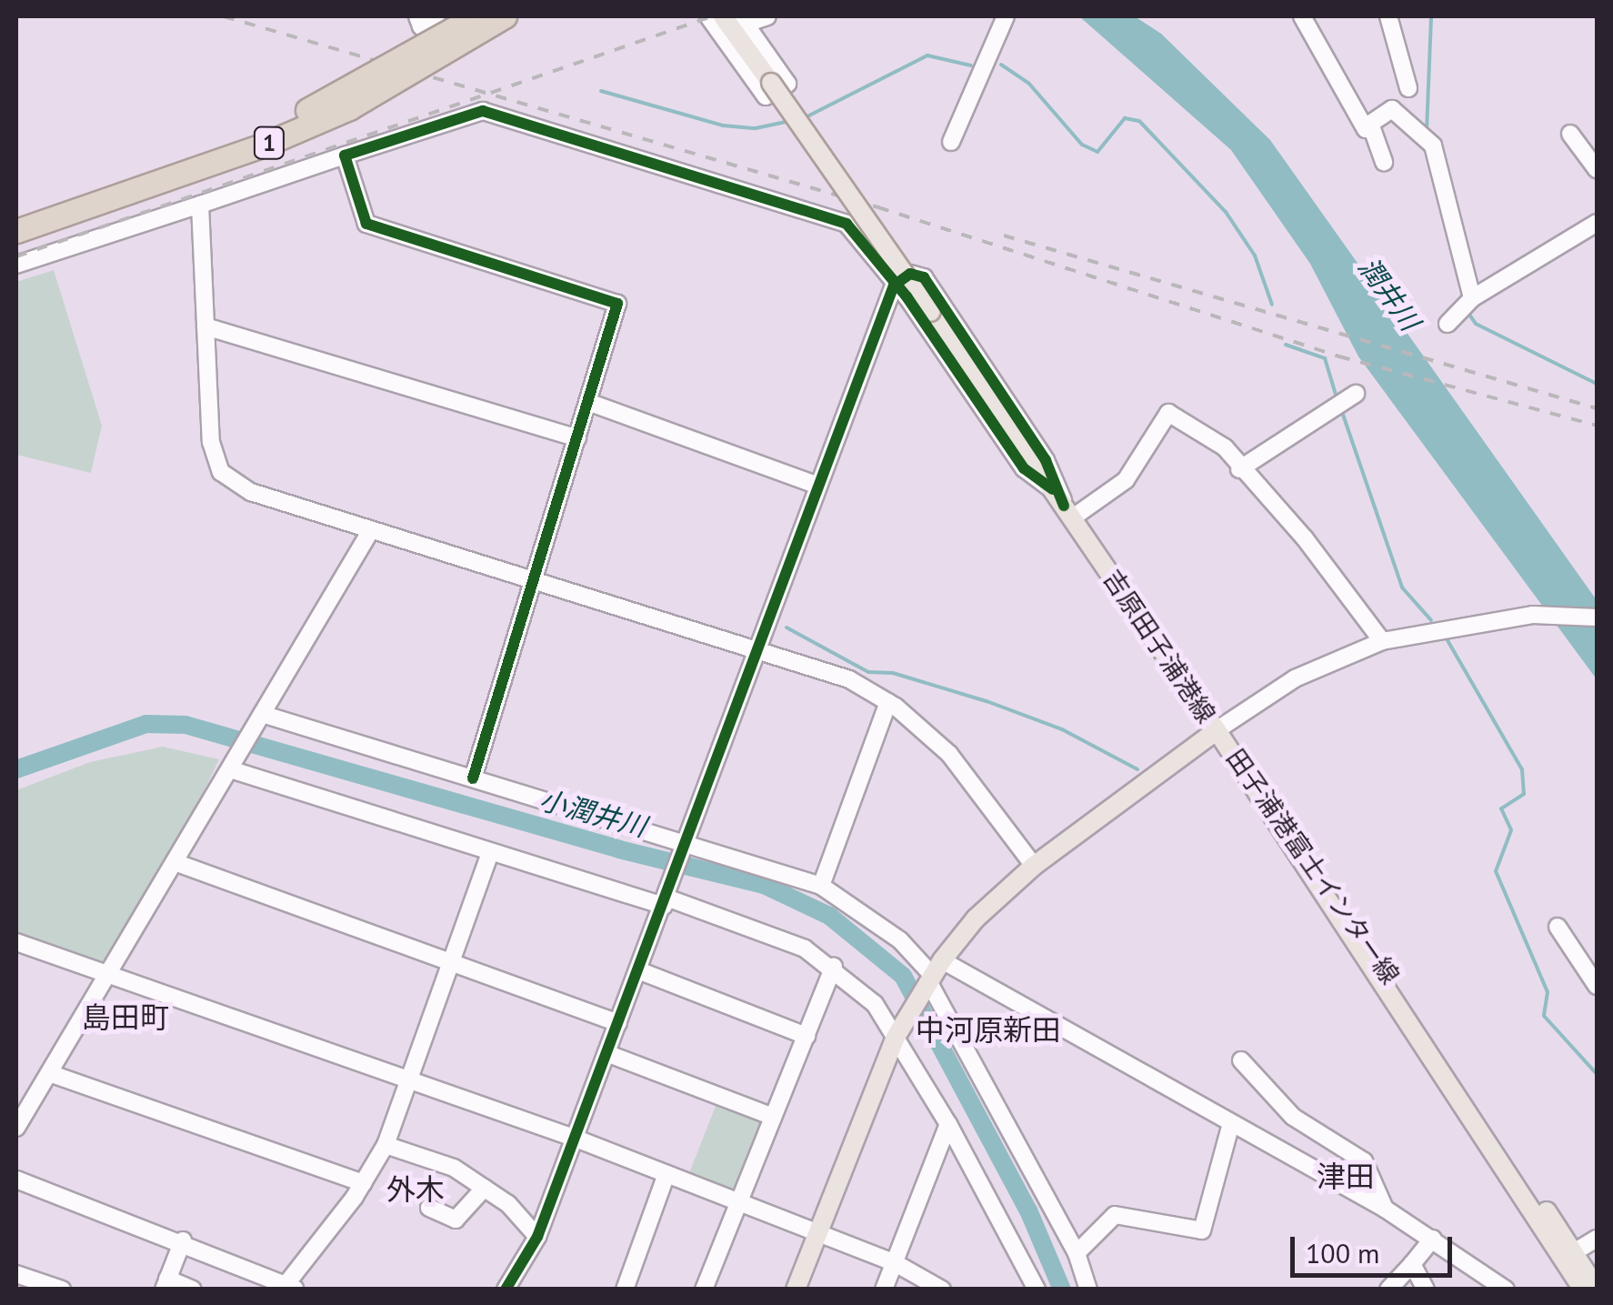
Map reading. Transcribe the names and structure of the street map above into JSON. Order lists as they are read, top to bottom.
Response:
{
  "streets": {
    "highway": ["1"],
    "main road": ["吉原田子浦港線", "田子浦港富士インター線"]
  },
  "crossings": [
    ["吉原田子浦港線", "田子浦港富士インター線"]
  ],
  "districts": [
    "島田町",
    "中河原新田",
    "津田",
    "外木"
  ],
  "water": ["潤井川", "小潤井川"],
  "scale_bar": "100 m"
}
